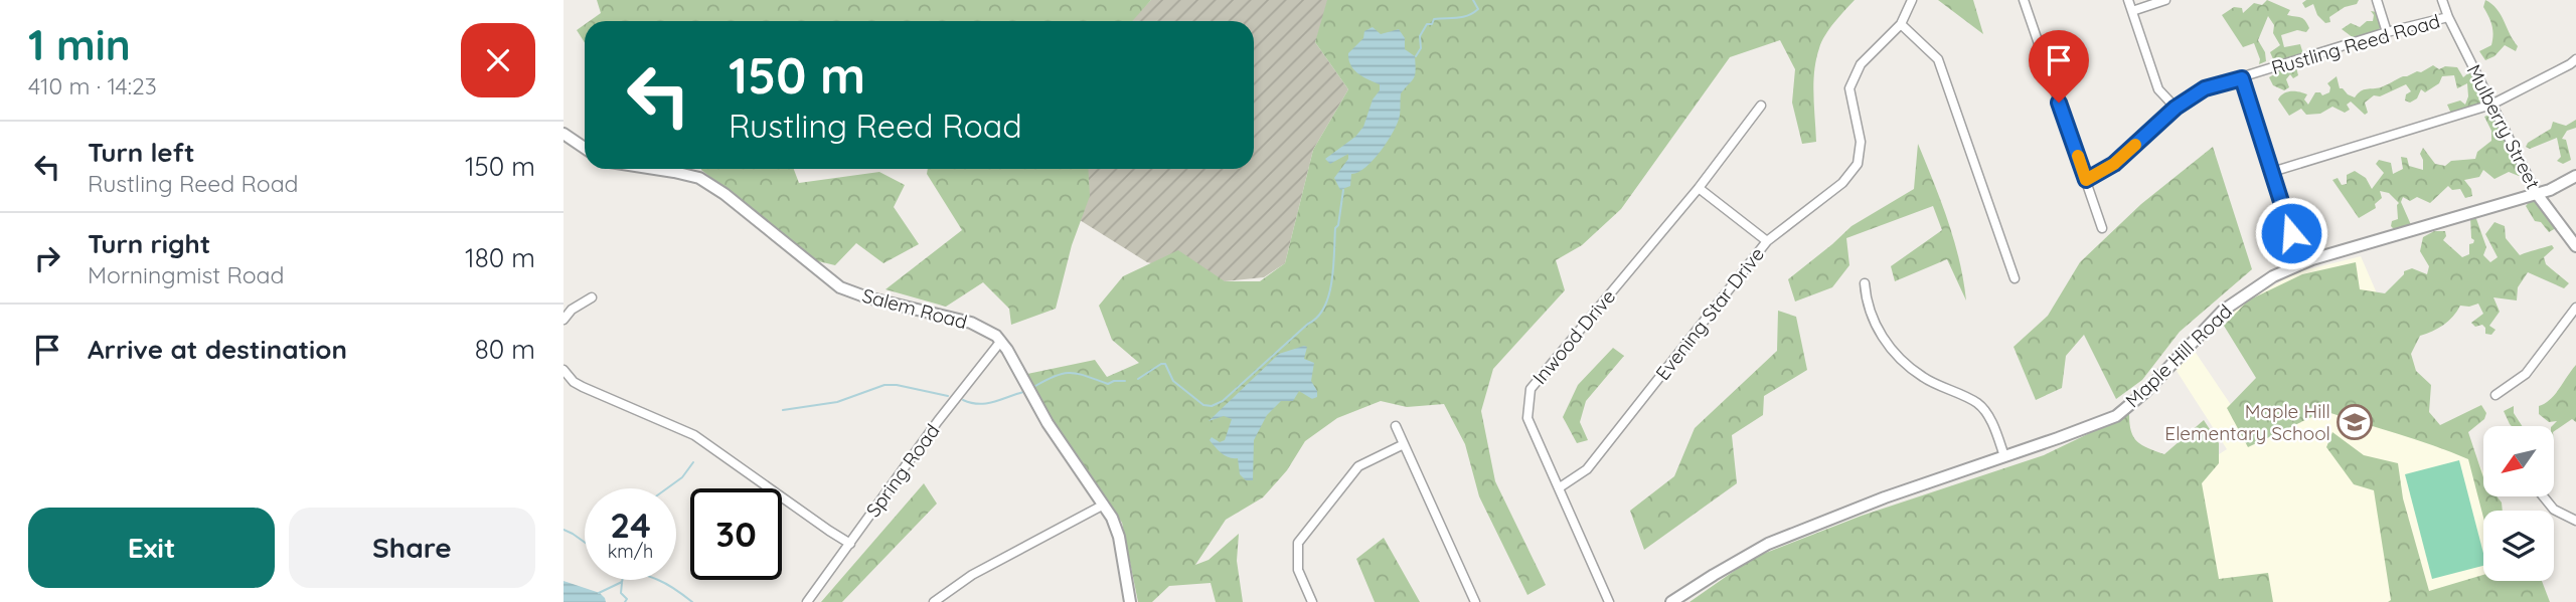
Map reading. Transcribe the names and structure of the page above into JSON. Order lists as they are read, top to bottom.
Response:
{
  "streets": {
    "street": [
      "Rustling Reed Road",
      "Mulberry Street",
      "Salem Road",
      "Evening Star Drive",
      "Inwood Drive",
      "Maple Hill Road",
      "Spring Road"
    ]
  },
  "crossings": [
    ["Rustling Reed Road", "Mulberry Street"],
    ["Mulberry Street", "Maple Hill Road"],
    ["Salem Road", "Spring Road"],
    ["Evening Star Drive", "Inwood Drive"]
  ],
  "places": {
    "school or university": ["Maple Hill Elementary School"]
  },
  "north": "bottom left",
  "page": {
    "heading": ["1 min", "410 m · 14:23"],
    "turn": ["150 m", "Rustling Reed Road"],
    "list": [
      {
        "name": "Turn left",
        "note": "Rustling Reed Road",
        "value": "150 m"
      },
      {
        "name": "Turn right",
        "note": "Morningmist Road",
        "value": "180 m"
      },
      {
        "name": "Arrive at destination",
        "value": "80 m"
      }
    ],
    "speed": "24 km/h",
    "limit": "30",
    "buttons": ["Exit", "Share"]
  }
}
